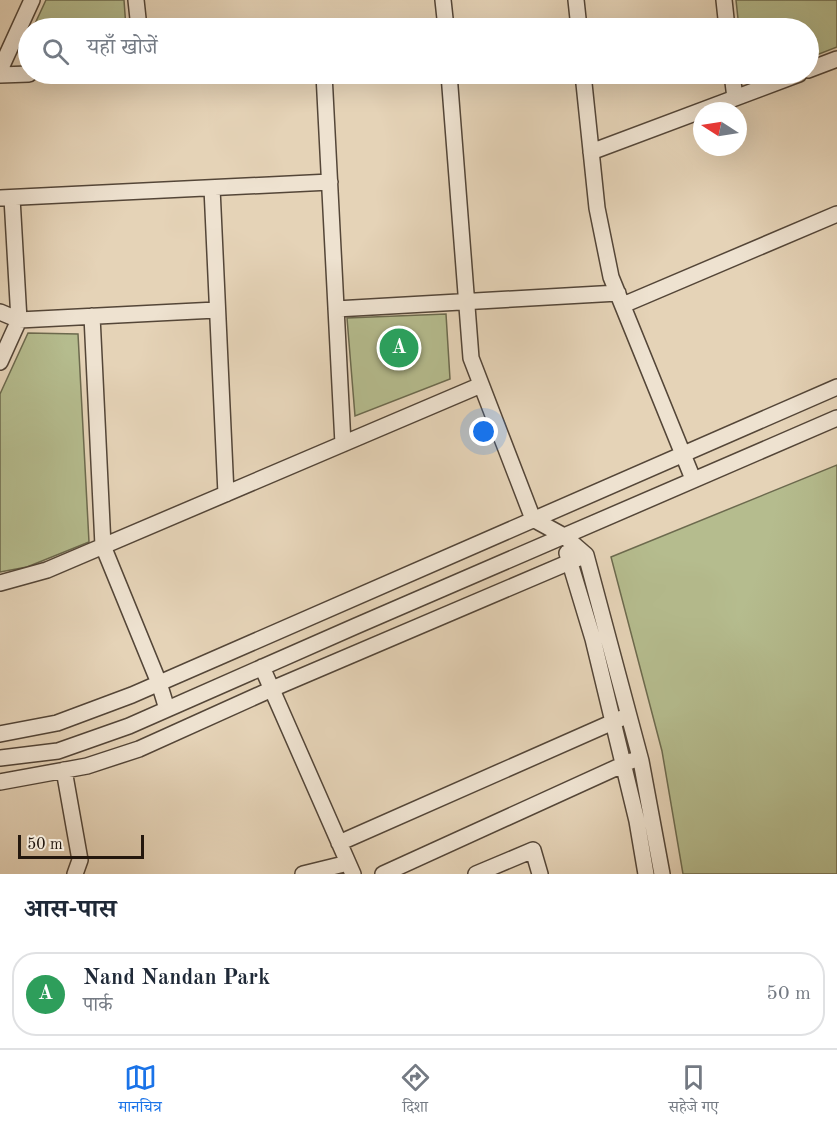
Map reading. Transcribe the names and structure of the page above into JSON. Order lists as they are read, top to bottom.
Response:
{
  "scale_bar": "50 m",
  "north": "left",
  "page": {
    "search": "यहाँ खोजें",
    "pins": "A",
    "scale": "50 m",
    "heading": "आस-पास",
    "list": [
      {
        "mark": "A",
        "name": "Nand Nandan Park",
        "note": "पार्क",
        "value": "50 m"
      }
    ],
    "nav": ["मानचित्र", "दिशा", "सहेजे गए"]
  }
}
